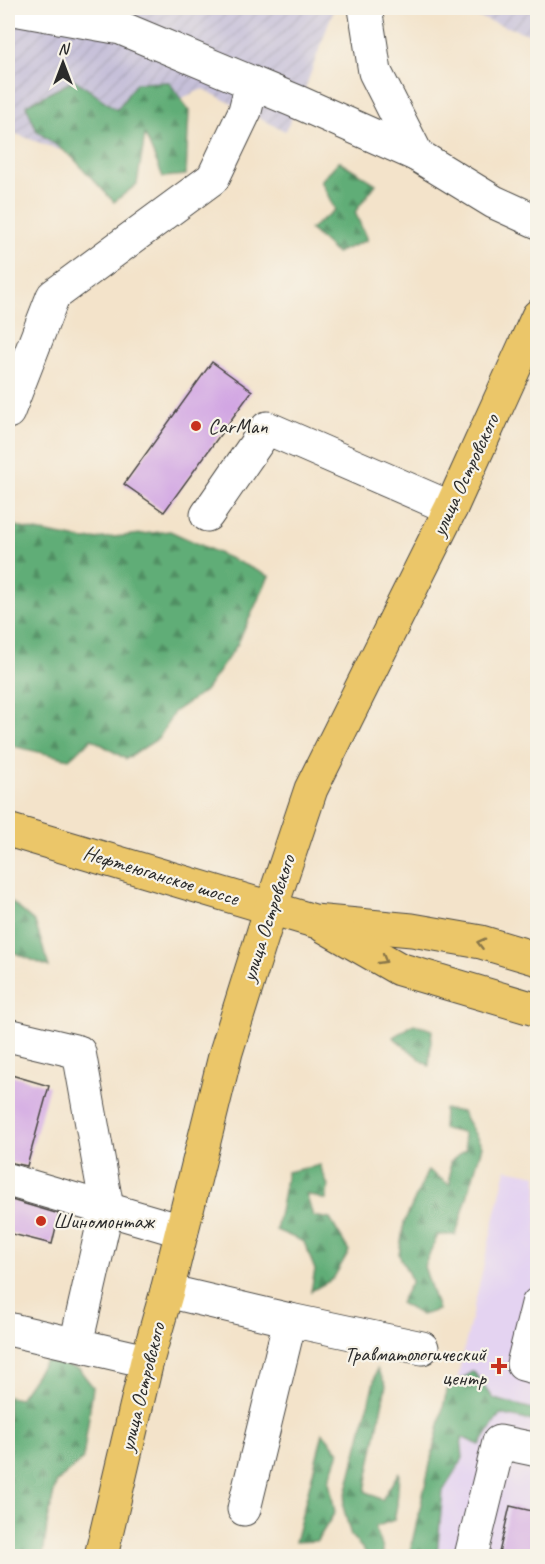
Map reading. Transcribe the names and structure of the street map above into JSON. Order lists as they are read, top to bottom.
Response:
{
  "streets": {
    "main road": ["улица Островского", "Нефтеюганское шоссе"]
  },
  "crossings": [
    ["улица Островского", "Нефтеюганское шоссе"]
  ],
  "places": {
    "other": ["CarMan", "Шиномонтаж"],
    "health": ["Травматологический центр"]
  },
  "north": "top"
}
